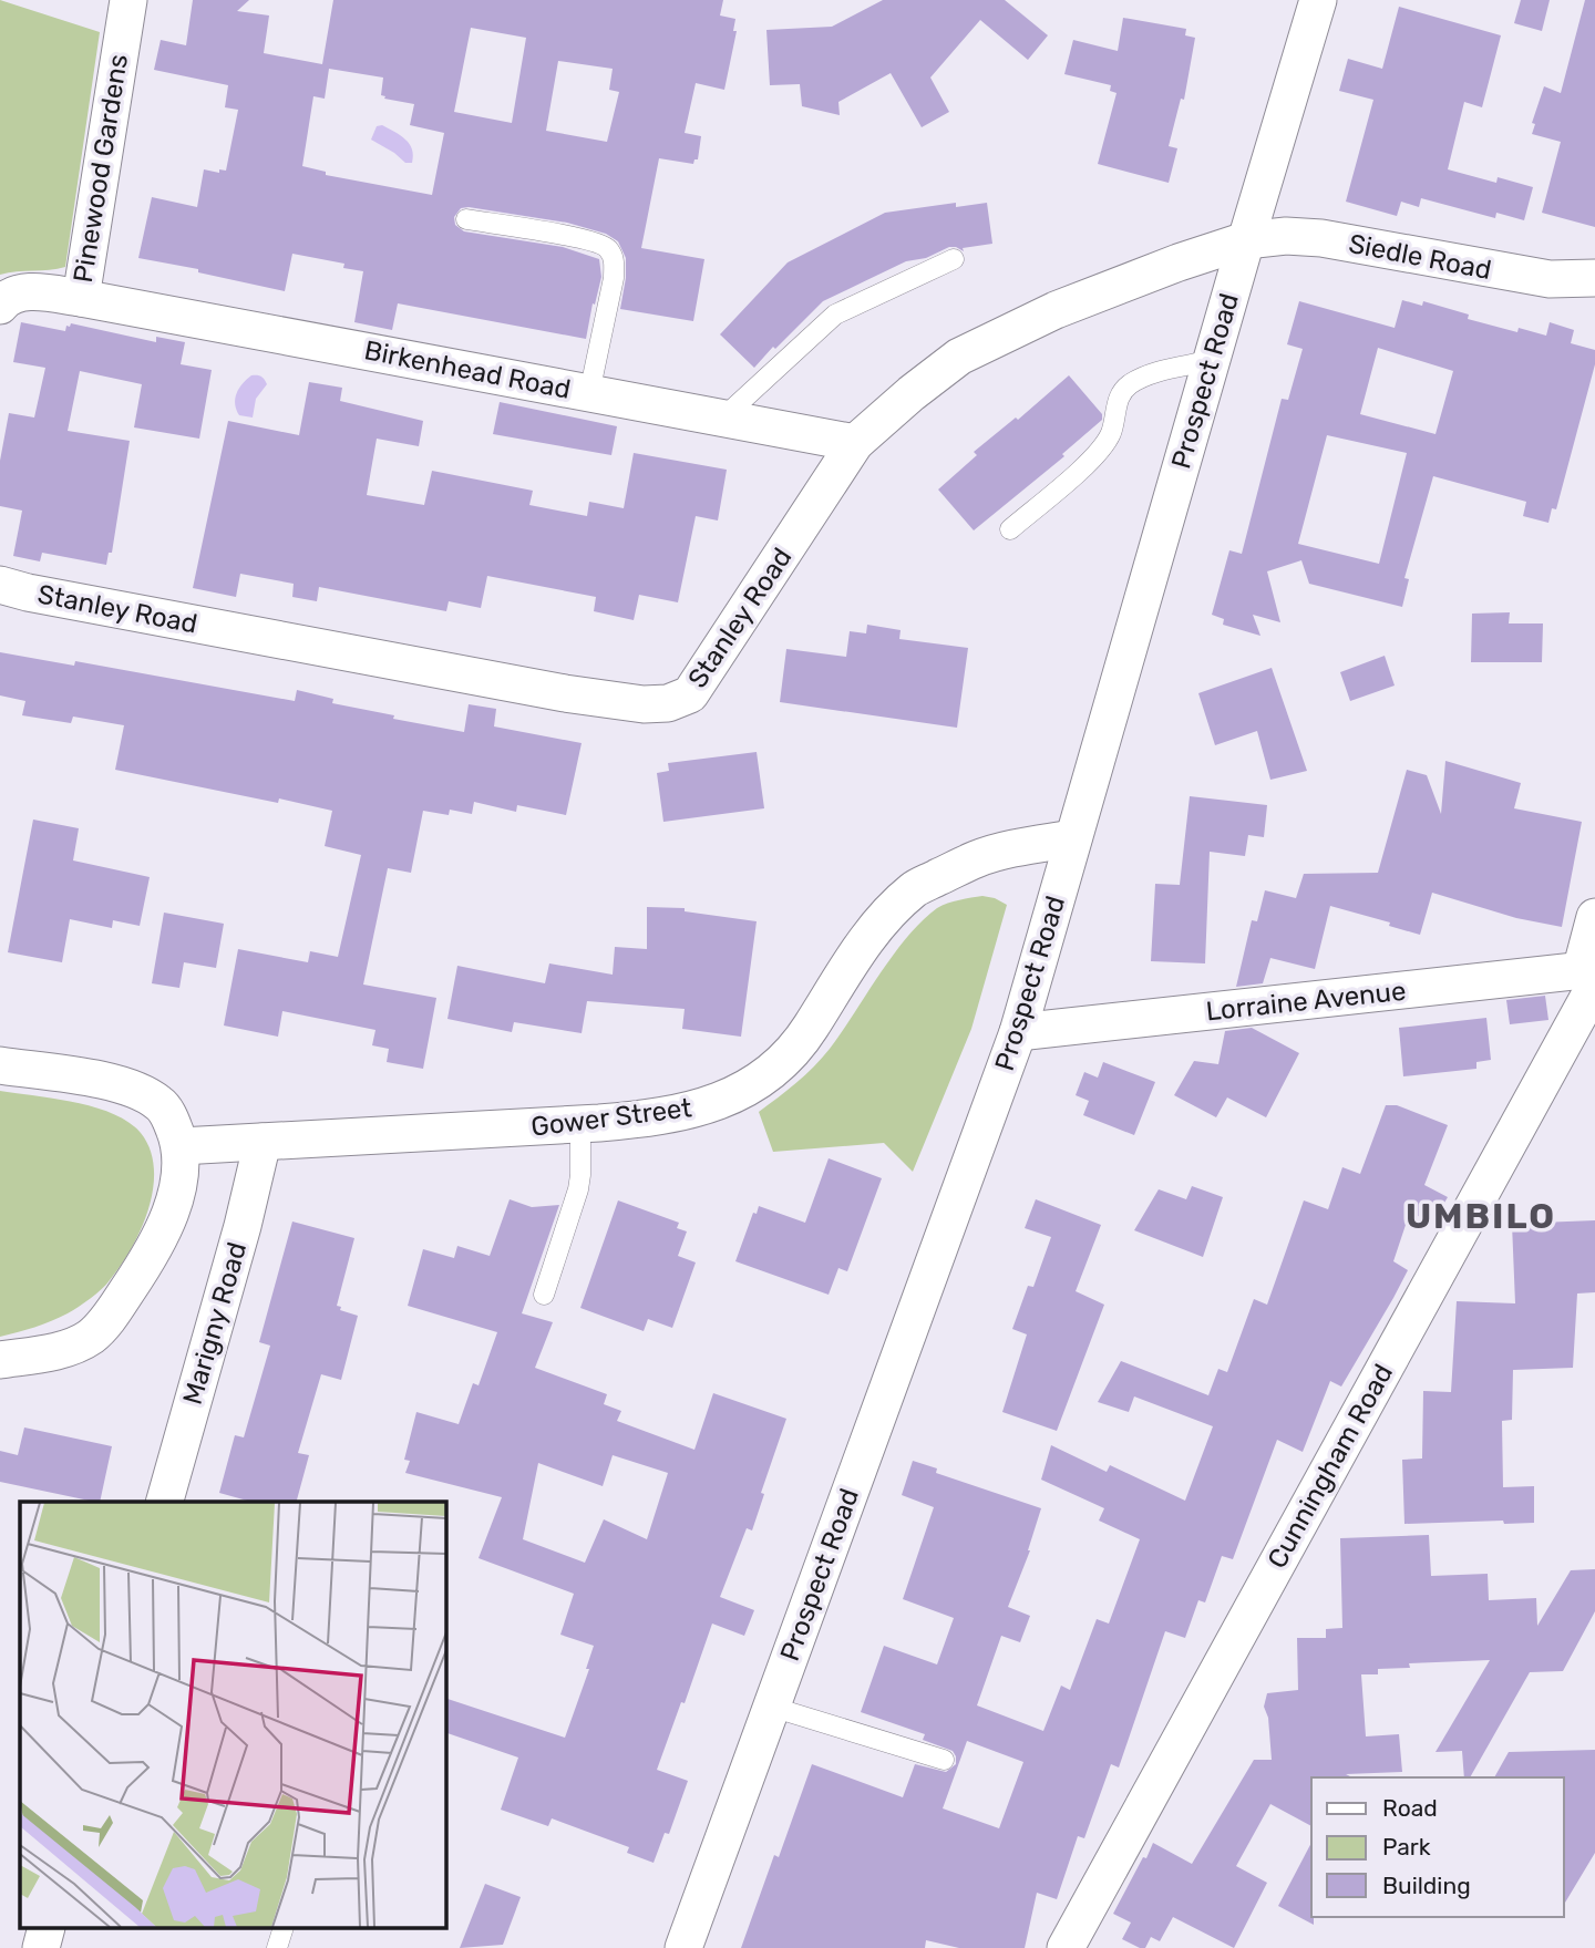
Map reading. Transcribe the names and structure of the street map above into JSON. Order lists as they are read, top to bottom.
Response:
{
  "streets": {
    "street": [
      "Pinewood Gardens",
      "Siedle Road",
      "Birkenhead Road",
      "Prospect Road",
      "Stanley Road",
      "Lorraine Avenue",
      "Gower Street",
      "Marigny Road",
      "Cunningham Road"
    ]
  },
  "crossings": [
    ["Pinewood Gardens", "Birkenhead Road"],
    ["Siedle Road", "Prospect Road"],
    ["Siedle Road", "Stanley Road"],
    ["Birkenhead Road", "Stanley Road"],
    ["Prospect Road", "Stanley Road"],
    ["Prospect Road", "Lorraine Avenue"],
    ["Prospect Road", "Gower Street"],
    ["Lorraine Avenue", "Cunningham Road"],
    ["Gower Street", "Marigny Road"]
  ],
  "districts": ["UMBILO"],
  "legend": ["Road", "Park", "Building"]
}
